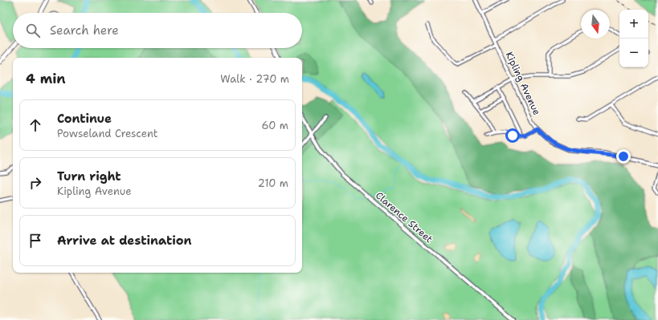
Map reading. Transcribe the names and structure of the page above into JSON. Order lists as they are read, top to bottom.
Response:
{
  "streets": {
    "street": ["Kipling Avenue", "Clarence Street"]
  },
  "north": "bottom",
  "page": {
    "map_buttons": ["+", "−"],
    "search": "Search here",
    "heading": ["4 min", "Walk · 270 m"],
    "list": [
      ["Continue", "Powseland Crescent", "60 m"],
      ["Turn right", "Kipling Avenue", "210 m"],
      "Arrive at destination"
    ]
  }
}
